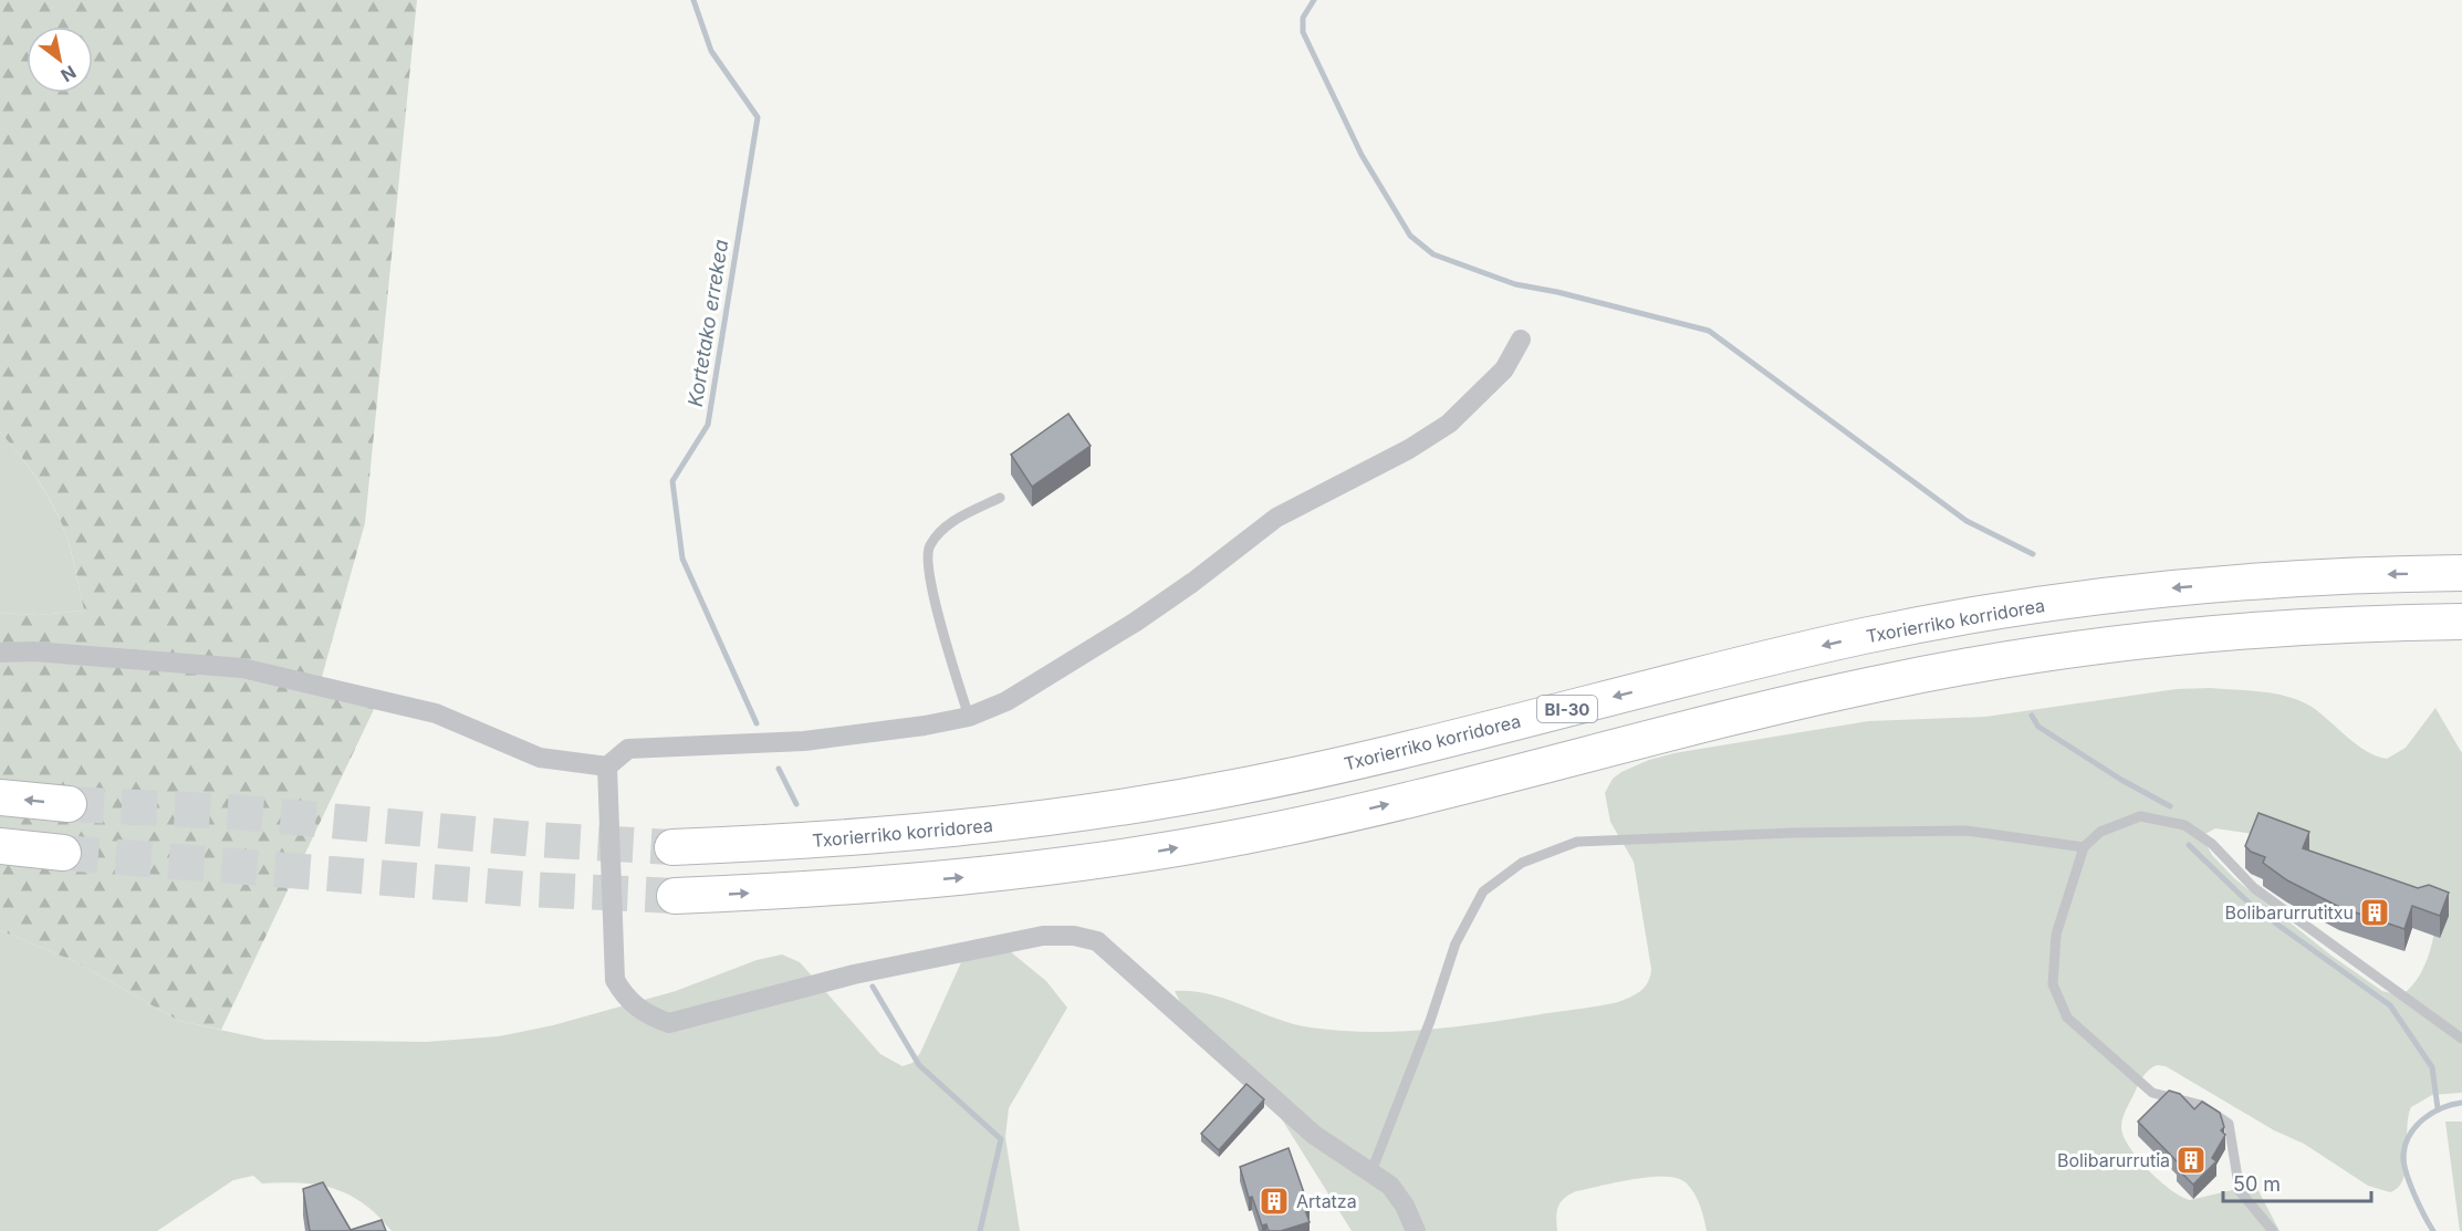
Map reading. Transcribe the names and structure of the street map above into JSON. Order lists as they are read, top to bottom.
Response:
{
  "streets": {
    "highway": ["Txorierriko korridorea", "BI-30"]
  },
  "water": ["Kortetako errekea"],
  "places": {
    "building": ["Bolibarurrutitxu", "Bolibarurrutia", "Artatza"]
  },
  "scale_bar": "50 m",
  "north": "bottom right"
}
